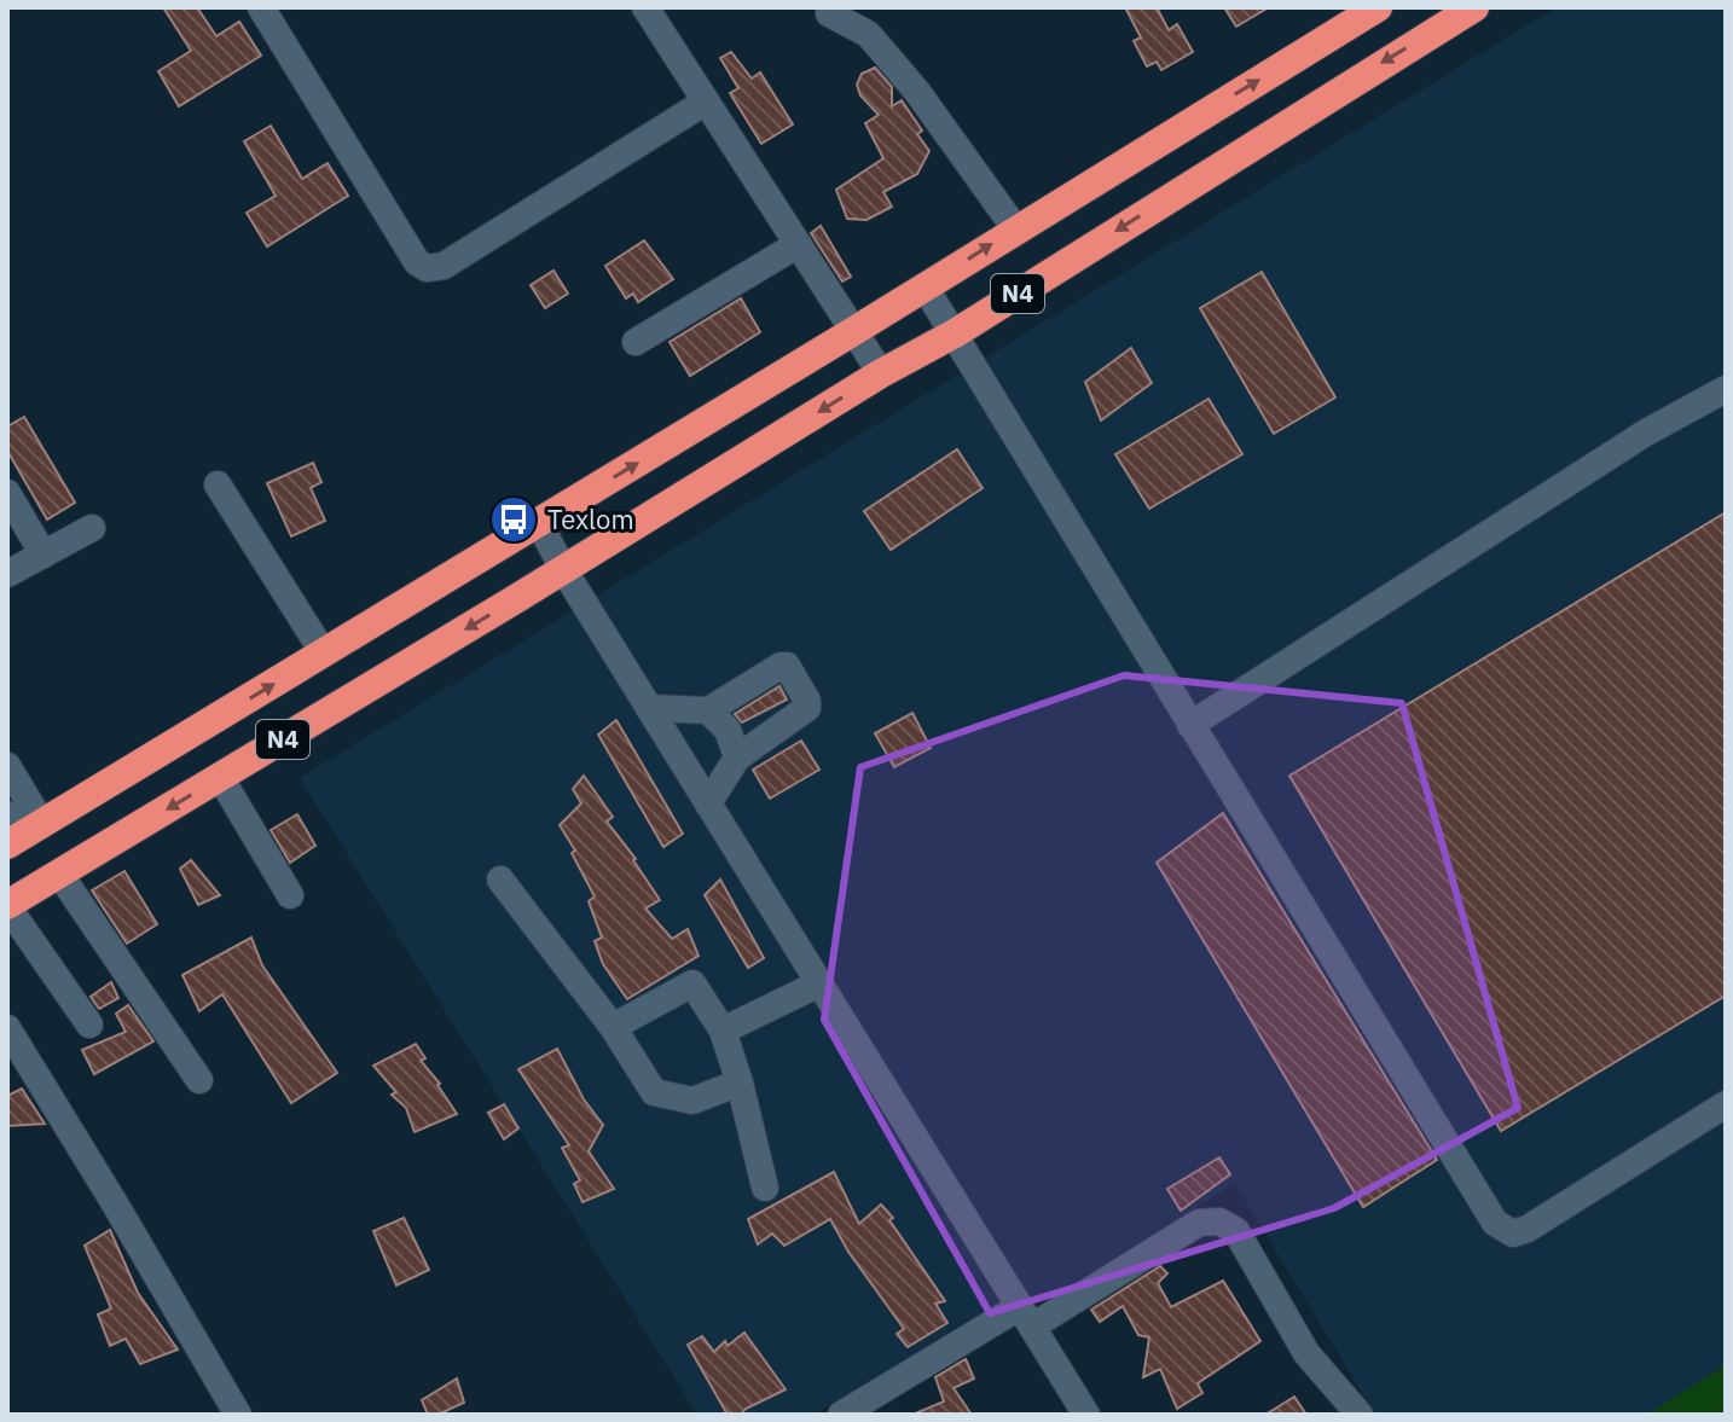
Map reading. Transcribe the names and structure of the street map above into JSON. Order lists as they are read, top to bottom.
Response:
{
  "streets": {
    "highway": ["N4"]
  },
  "places": {
    "bus stop": ["Texlom"]
  }
}
